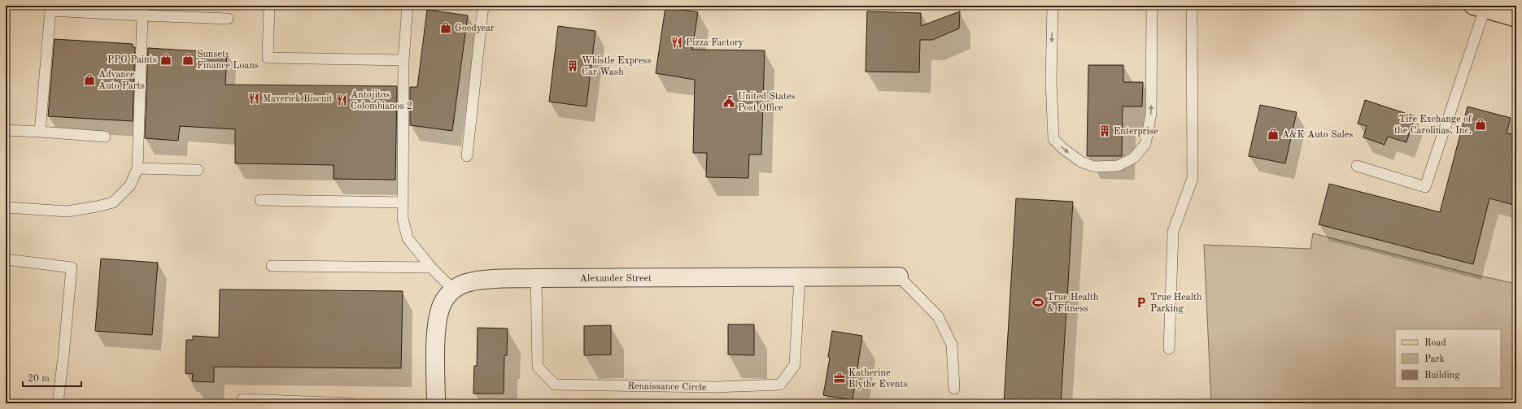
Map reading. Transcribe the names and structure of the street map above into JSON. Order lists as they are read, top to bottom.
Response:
{
  "streets": {
    "street": ["Alexander Street"],
    "lane": ["Renaissance Circle"]
  },
  "crossings": [
    ["Alexander Street", "Renaissance Circle"]
  ],
  "places": {
    "shop": [
      "Goodyear",
      "PPG Paints",
      "Sunset Finance Loans",
      "Advance Auto Parts",
      "Tire Exchange of the Carolinas, Inc.",
      "A&K Auto Sales"
    ],
    "restaurant": ["Pizza Factory", "Maverick Biscuit", "Antojitos Colombianos 2"],
    "building": ["Whistle Express Car Wash", "Enterprise"],
    "public building": ["United States Post Office"],
    "sports": ["True Health & Fitness"],
    "parking": ["True Health Parking"],
    "office": ["Katherine Blythe Events"]
  },
  "legend": ["Road", "Park", "Building"],
  "scale_bar": "20 m"
}
